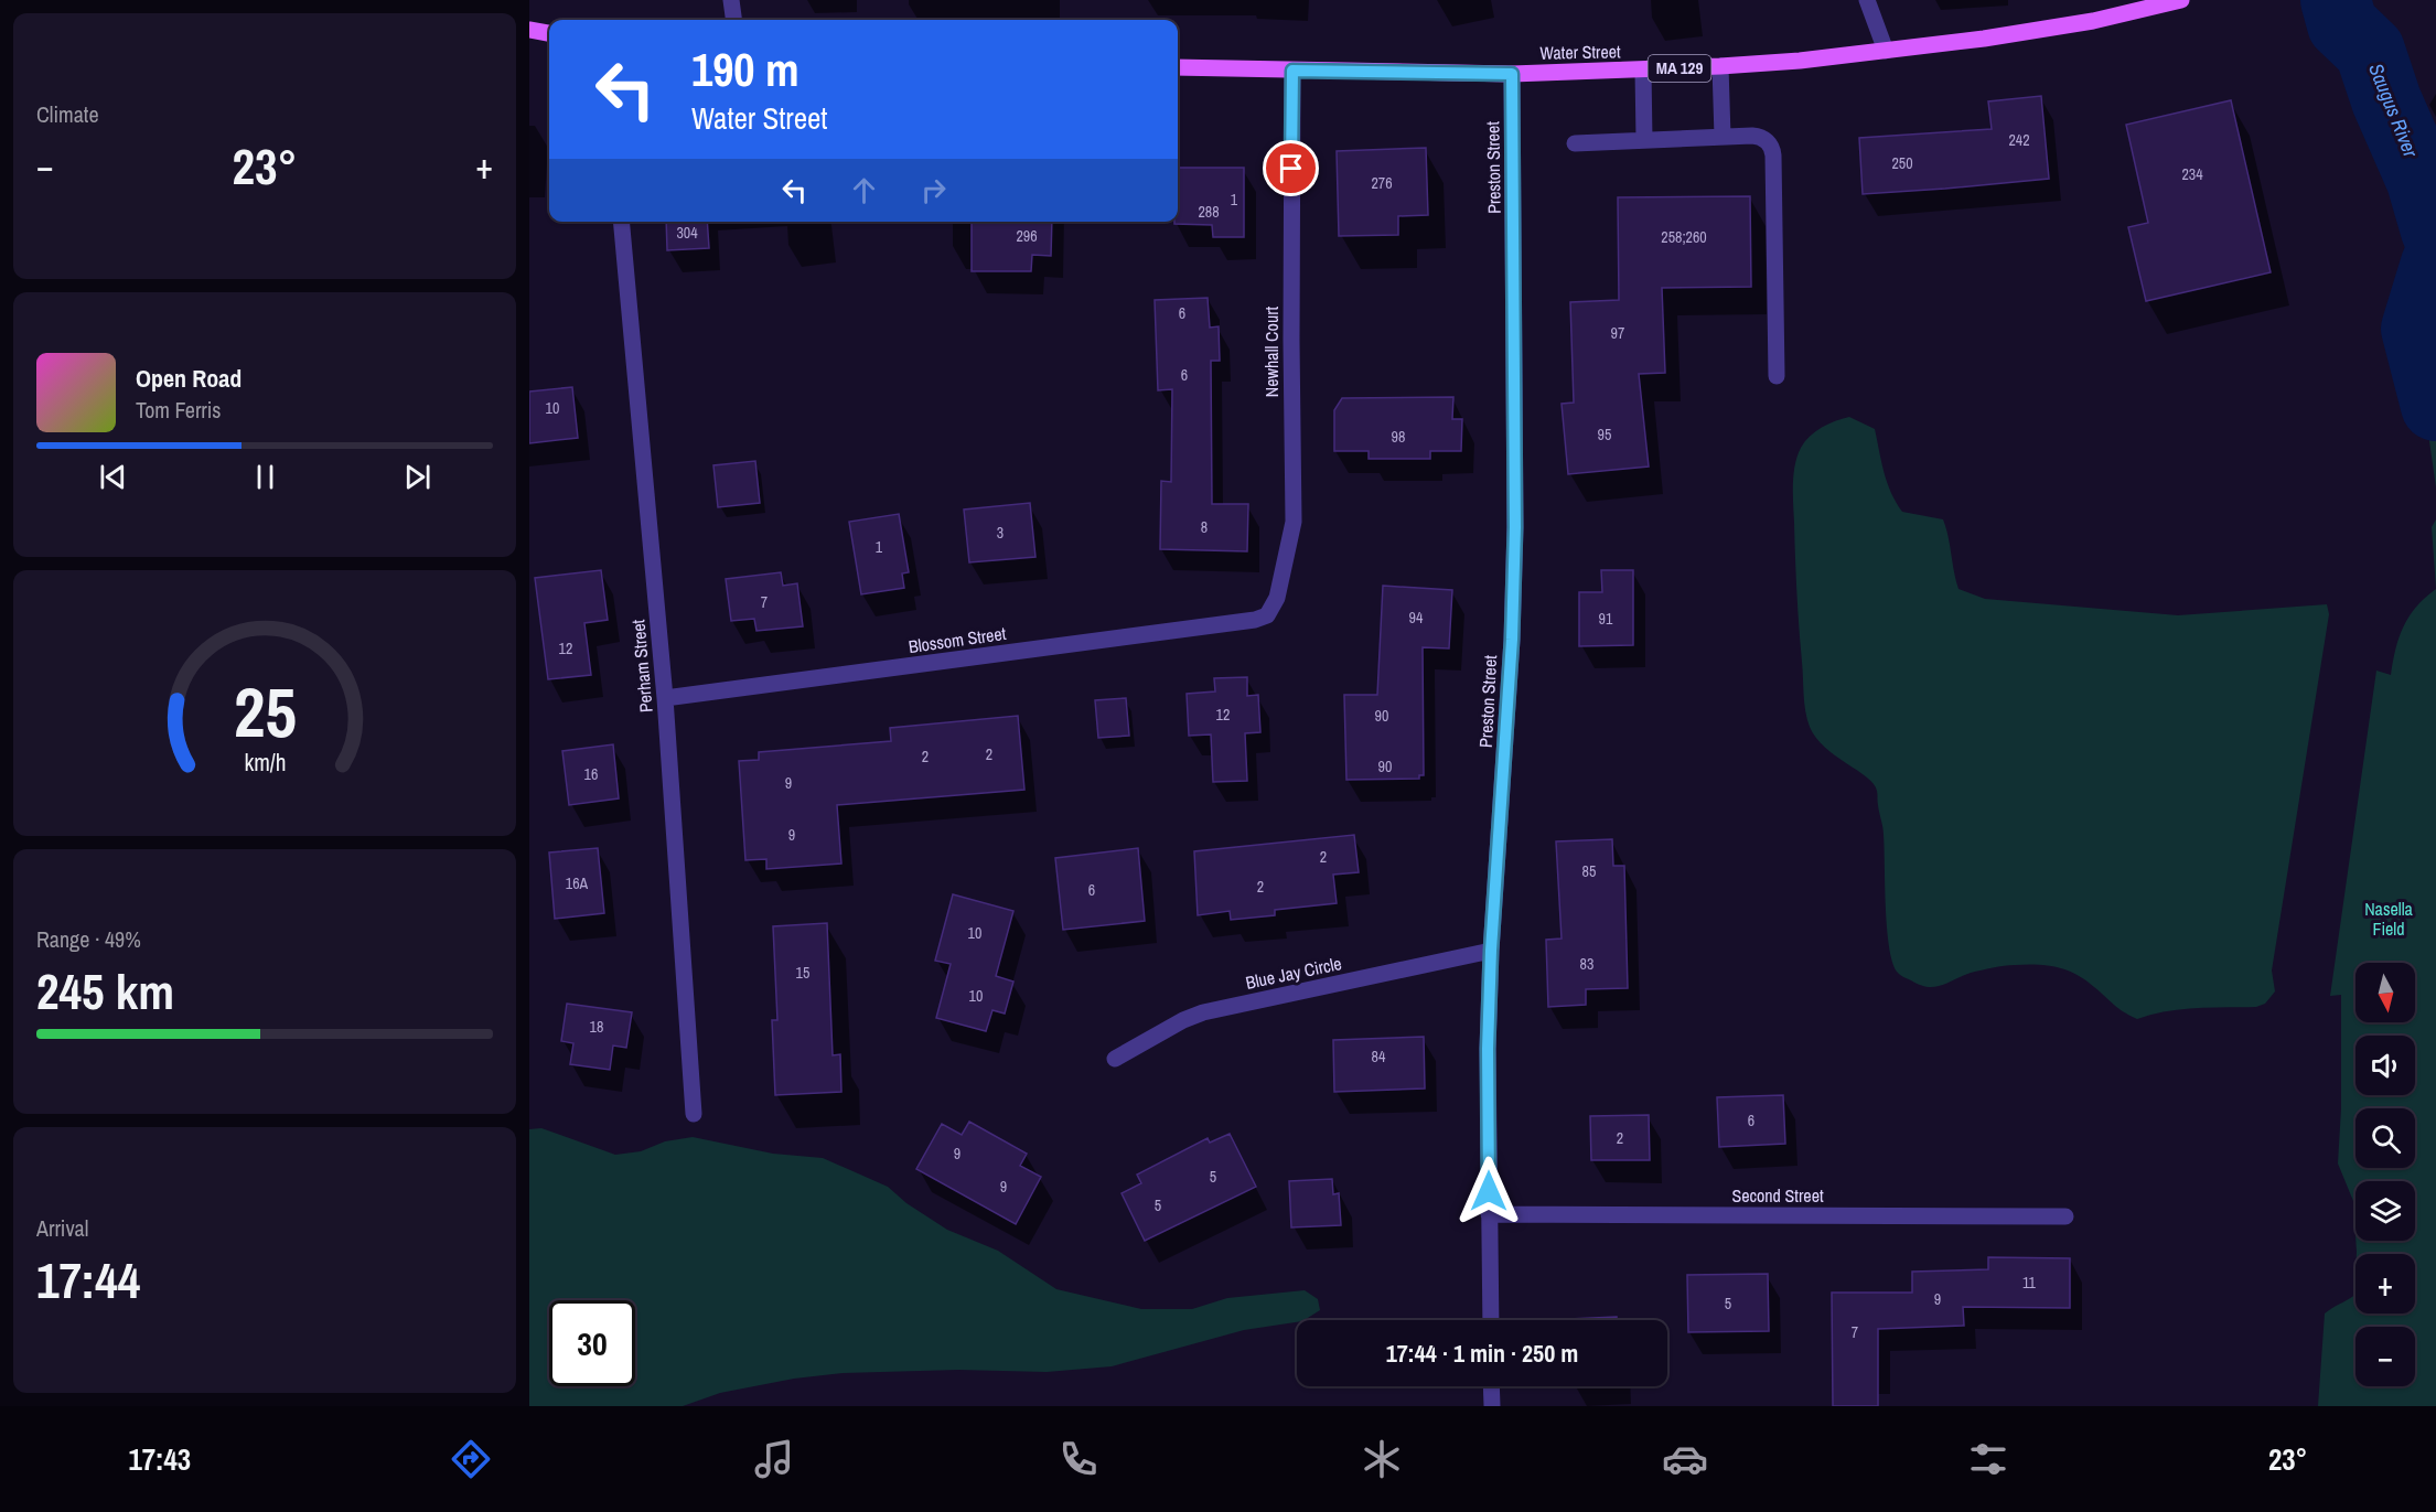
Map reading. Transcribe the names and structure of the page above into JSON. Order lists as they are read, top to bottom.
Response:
{
  "streets": {
    "main road": ["Water Street", "MA 129"],
    "street": [
      "Preston Street",
      "Newhall Court",
      "Blossom Street",
      "Perham Street",
      "Blue Jay Circle",
      "Second Street"
    ]
  },
  "crossings": [
    ["Water Street", "Preston Street"],
    ["Water Street", "Newhall Court"],
    ["Preston Street", "Blue Jay Circle"],
    ["Preston Street", "Second Street"],
    ["Newhall Court", "Blossom Street"],
    ["Blossom Street", "Perham Street"]
  ],
  "water": ["Saugus River"],
  "parks": ["Nasella Field"],
  "house_numbers": [
    "242",
    "250",
    "234",
    "276",
    "1",
    "288",
    "304",
    "296",
    "258;260",
    "6",
    "97",
    "6",
    "10",
    "95",
    "98",
    "8",
    "3",
    "1",
    "7",
    "94",
    "91",
    "12",
    "12",
    "90",
    "2",
    "2",
    "90",
    "16",
    "9",
    "9",
    "2",
    "85",
    "16A",
    "2",
    "6",
    "10",
    "83",
    "15",
    "10",
    "18",
    "84",
    "6",
    "2",
    "9",
    "5",
    "9",
    "5",
    "11",
    "9",
    "5",
    "7"
  ],
  "north": "bottom",
  "page": {
    "tile": [
      "Climate",
      ["Range · 49%", "245 km"],
      ["Arrival", "17:44"]
    ],
    "turn": ["190 m", "Water Street"],
    "heat": ["−", "23°", "+"],
    "song": ["Open Road", "Tom Ferris"],
    "map_buttons": ["+", "−"],
    "limit": "30",
    "trip": "17:44 · 1 min · 250 m",
    "tabs": ["17:43", "23°"],
    "gauge": ["25", "km/h"]
  }
}
